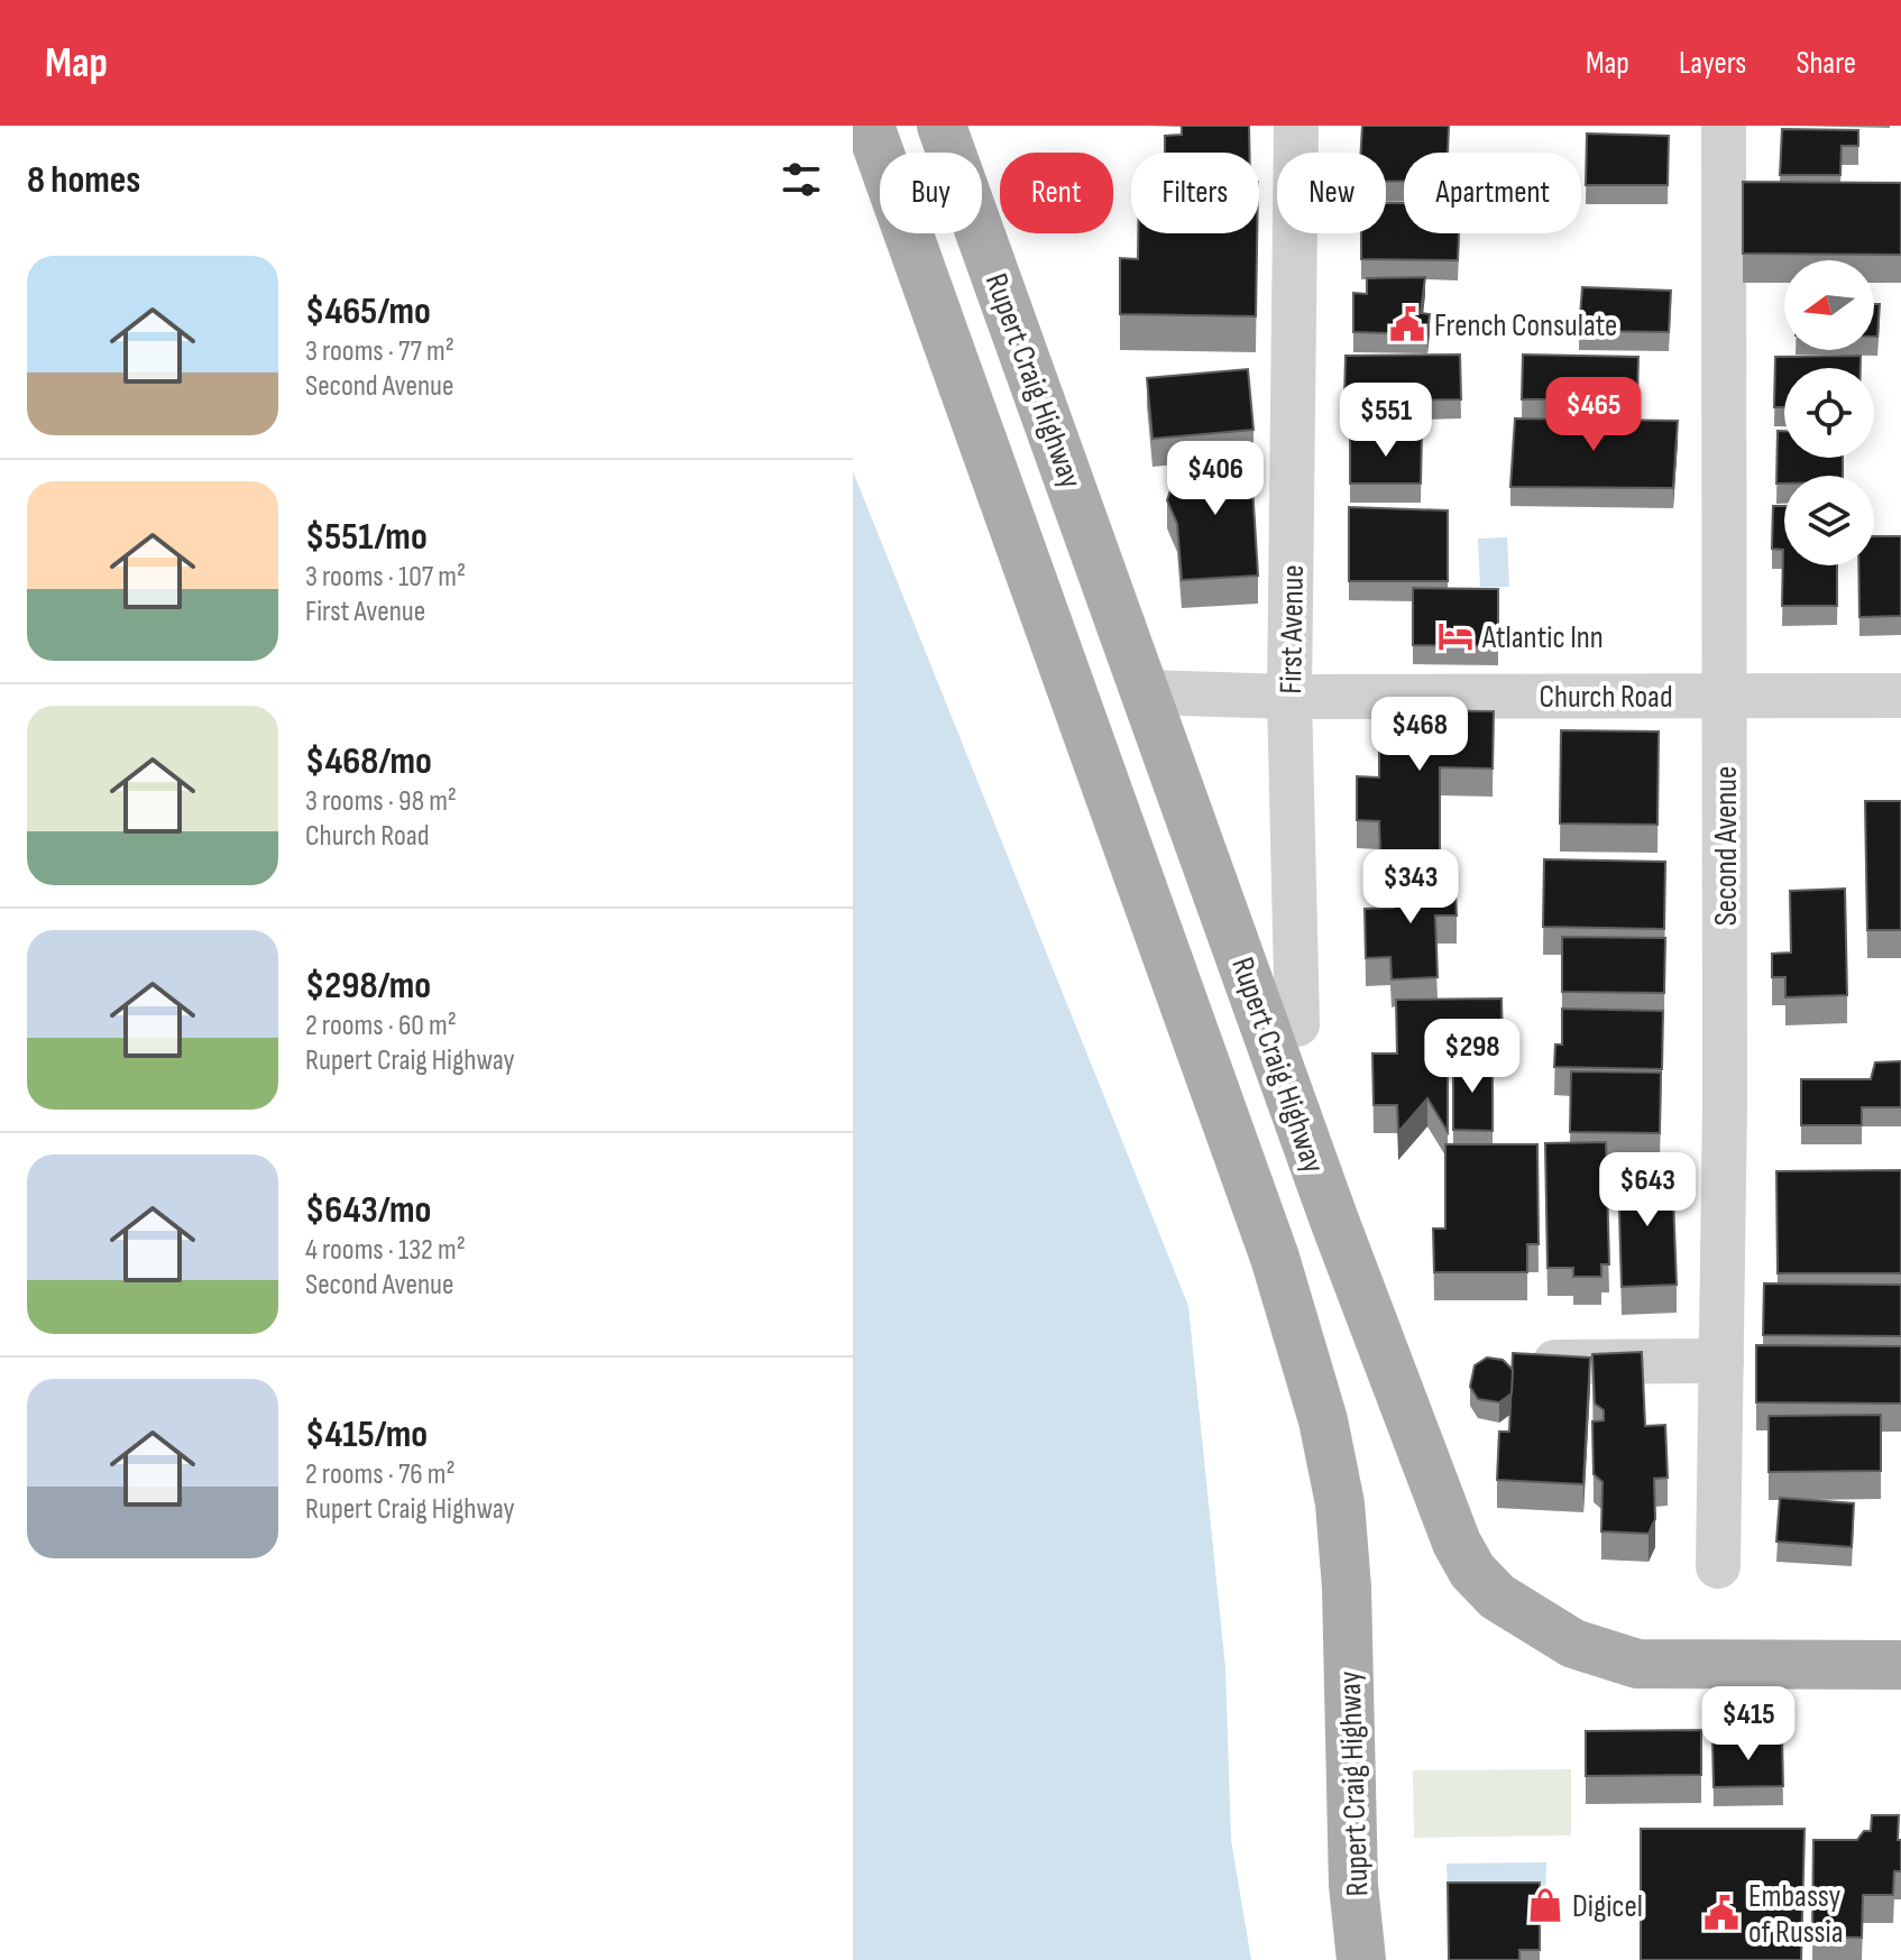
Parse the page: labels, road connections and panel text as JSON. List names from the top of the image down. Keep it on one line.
{"streets":{"main road":["Rupert Craig Highway"],"street":["First Avenue","Church Road","Second Avenue"]},"crossings":[["Rupert Craig Highway","Church Road"],["First Avenue","Church Road"],["Church Road","Second Avenue"]],"places":{"public building":["French Consulate","Embassy of Russia"],"hotel":["Atlantic Inn"],"shop":["Digicel"]},"north":"left","page":{"header":"Map","nav":["Map","Layers","Share"],"heading":"8 homes","chip":["Buy","Rent","Filters","New","Apartment"],"list":[{"name":"$465/mo","note":"3 rooms · 77 m² · Second Avenue"},{"name":"$551/mo","note":"3 rooms · 107 m² · First Avenue"},{"name":"$468/mo","note":"3 rooms · 98 m² · Church Road"},{"name":"$298/mo","note":"2 rooms · 60 m² · Rupert Craig Highway"},{"name":"$643/mo","note":"4 rooms · 132 m² · Second Avenue"},{"name":"$415/mo","note":"2 rooms · 76 m² · Rupert Craig Highway"}],"price":["$465","$551","$406","$468","$343","$298","$643","$415"]}}
